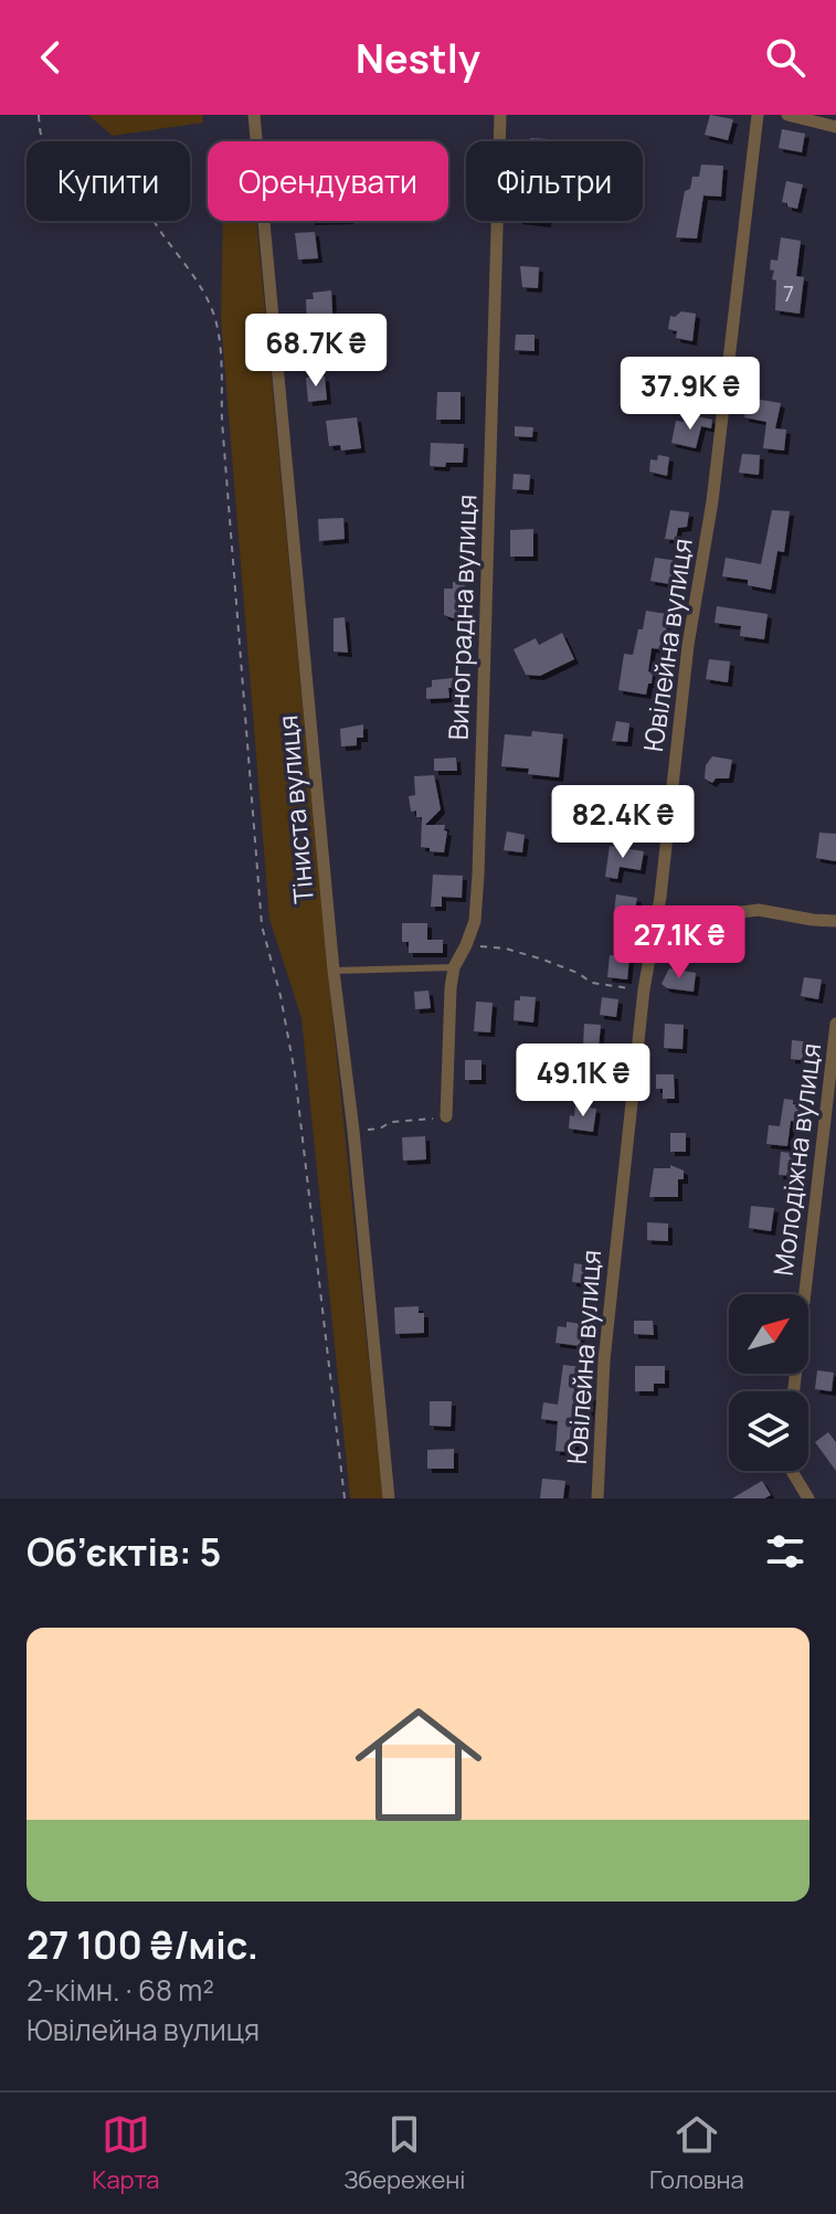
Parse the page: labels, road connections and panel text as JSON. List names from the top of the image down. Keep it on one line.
{"streets":{"street":["Виноградна вулиця","Ювілейна вулиця","Тіниста вулиця","Молодіжна вулиця"]},"house_numbers":["7"],"north":"top right","page":{"header":"Nestly","chip":["Купити","Орендувати","Фільтри"],"price":["68.7K ₴","37.9K ₴","82.4K ₴","27.1K ₴","49.1K ₴"],"heading":"Об’єктів: 5","list":[{"name":"27 100 ₴/міс.","note":"2-кімн. · 68 m² · Ювілейна вулиця"}],"tabs":["Карта","Збережені","Головна"]}}
